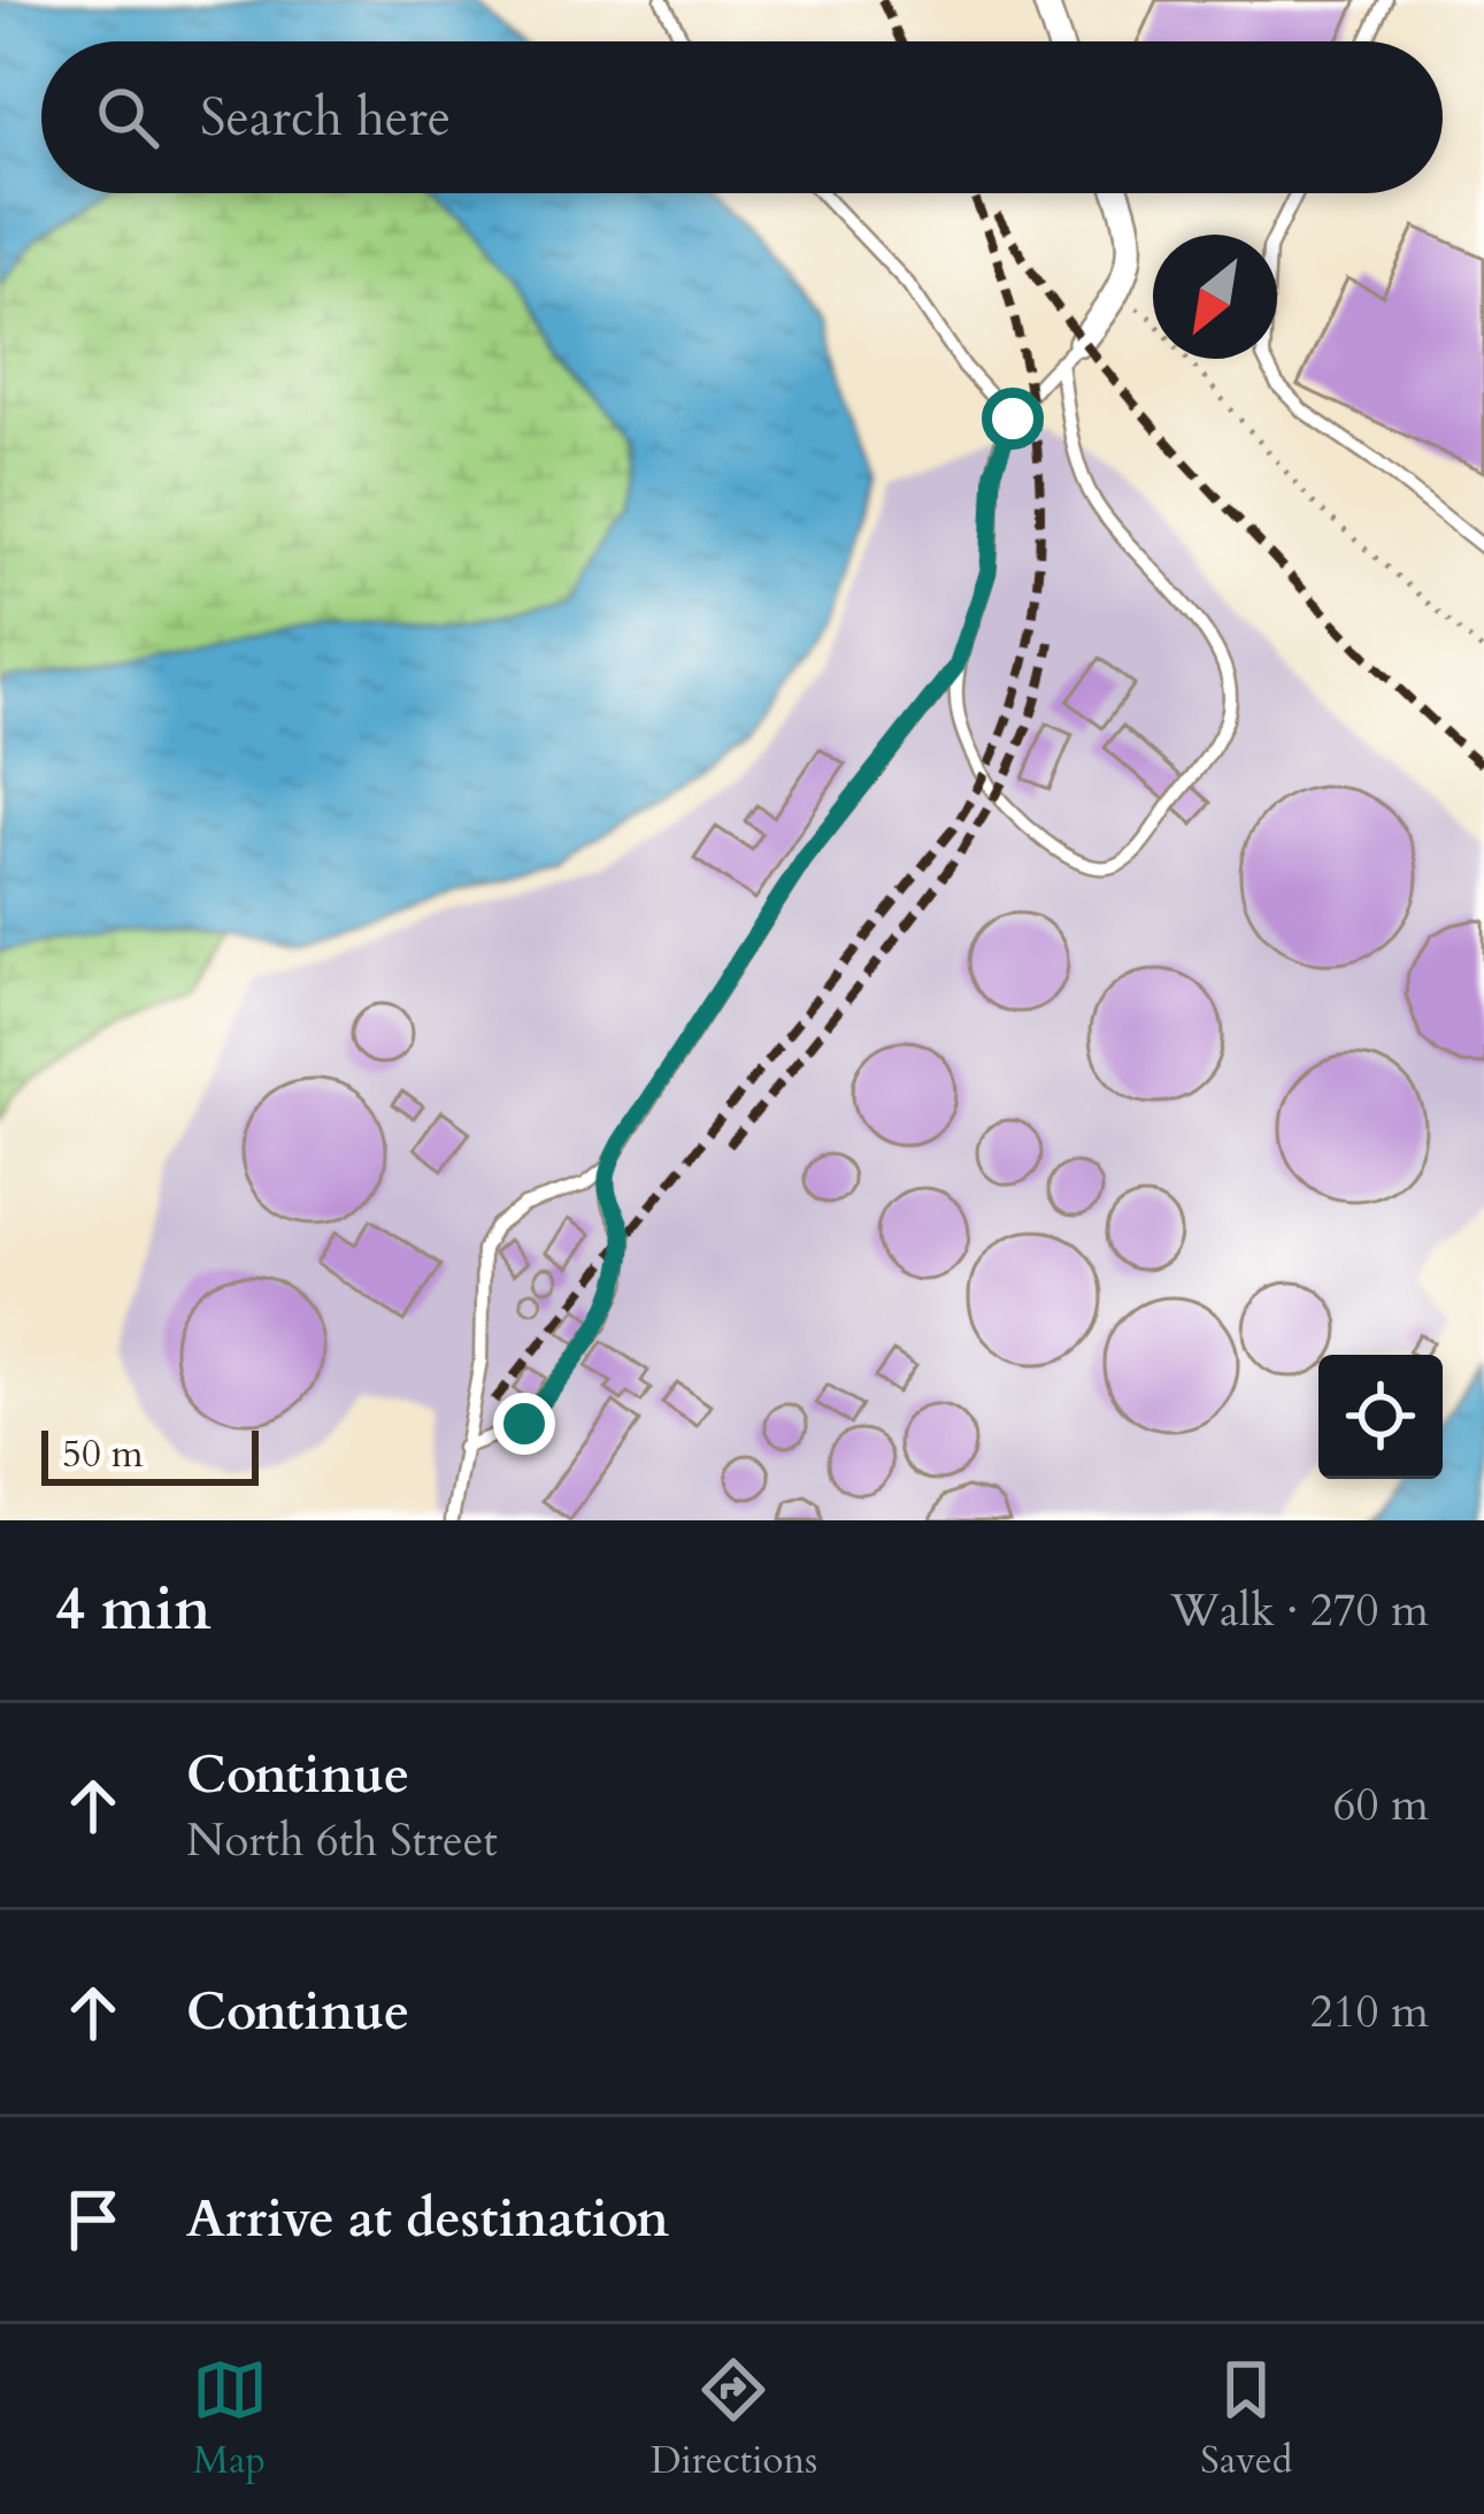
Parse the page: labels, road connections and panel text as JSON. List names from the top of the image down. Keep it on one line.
{"scale_bar":"50 m","north":"bottom left","page":{"search":"Search here","scale":"50 m","heading":["4 min","Walk · 270 m"],"list":[["Continue","North 6th Street","60 m"],["Continue","210 m"],"Arrive at destination"],"nav":["Map","Directions","Saved"]}}
